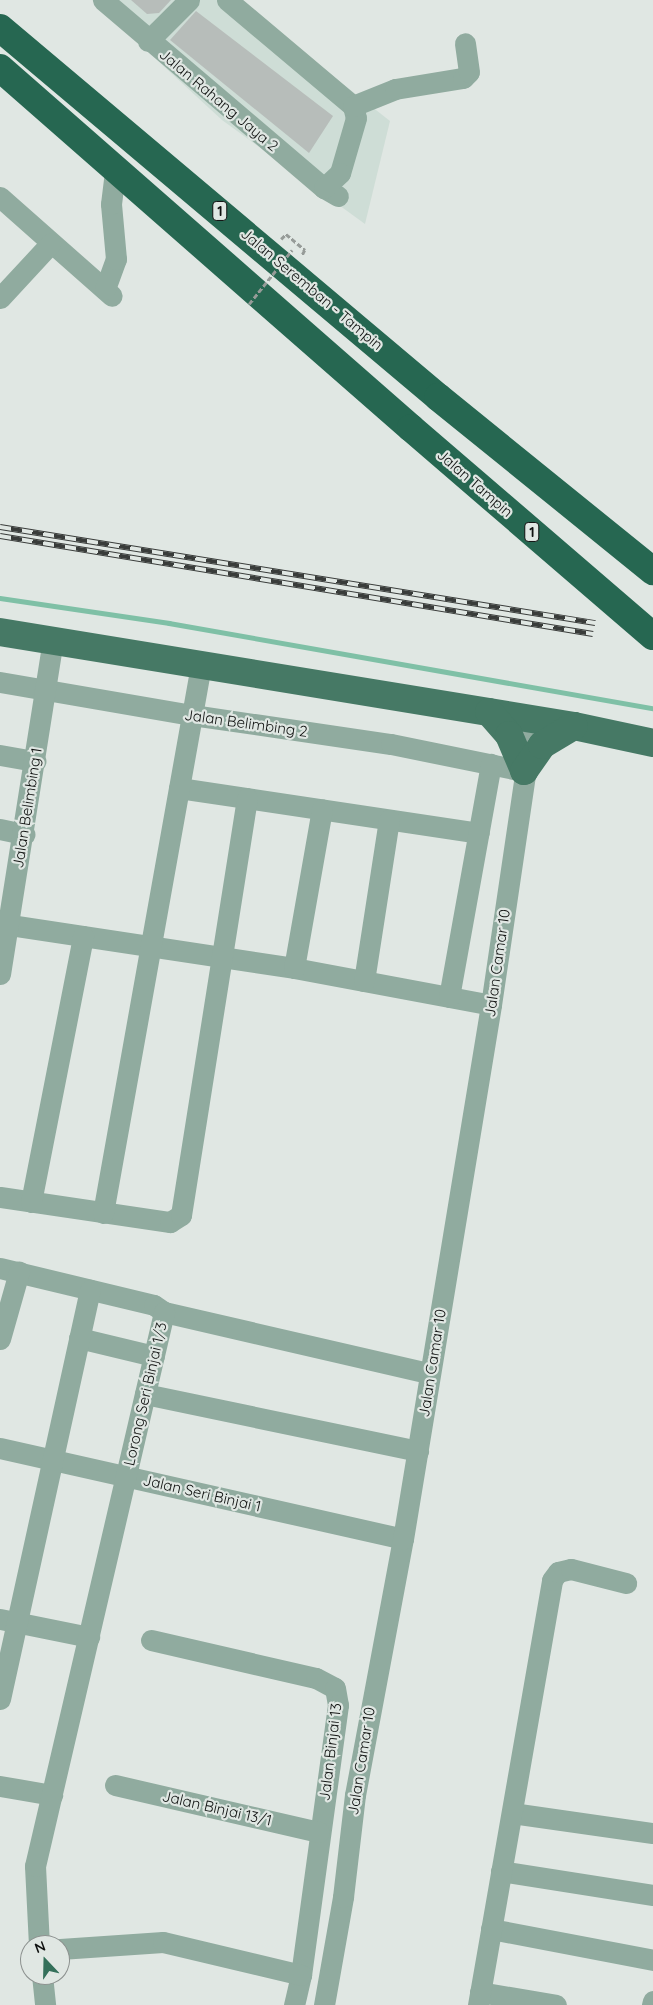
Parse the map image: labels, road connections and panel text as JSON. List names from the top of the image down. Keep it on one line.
{"streets":{"highway":["1","Jalan Seremban - Tampin","Jalan Tampin"],"street":["Jalan Rahang Jaya 2","Jalan Belimbing 2","Jalan Belimbing 1","Jalan Camar 10","Lorong Seri Binjai 1/3","Jalan Seri Binjai 1","Jalan Binjai 13","Jalan Binjai 13/1"]},"crossings":[["1","Jalan Tampin"],["Jalan Belimbing 2","Jalan Belimbing 1"],["Jalan Belimbing 2","Jalan Camar 10"],["Jalan Camar 10","Jalan Seri Binjai 1"],["Lorong Seri Binjai 1/3","Jalan Seri Binjai 1"],["Jalan Binjai 13","Jalan Binjai 13/1"]],"north":"top"}
